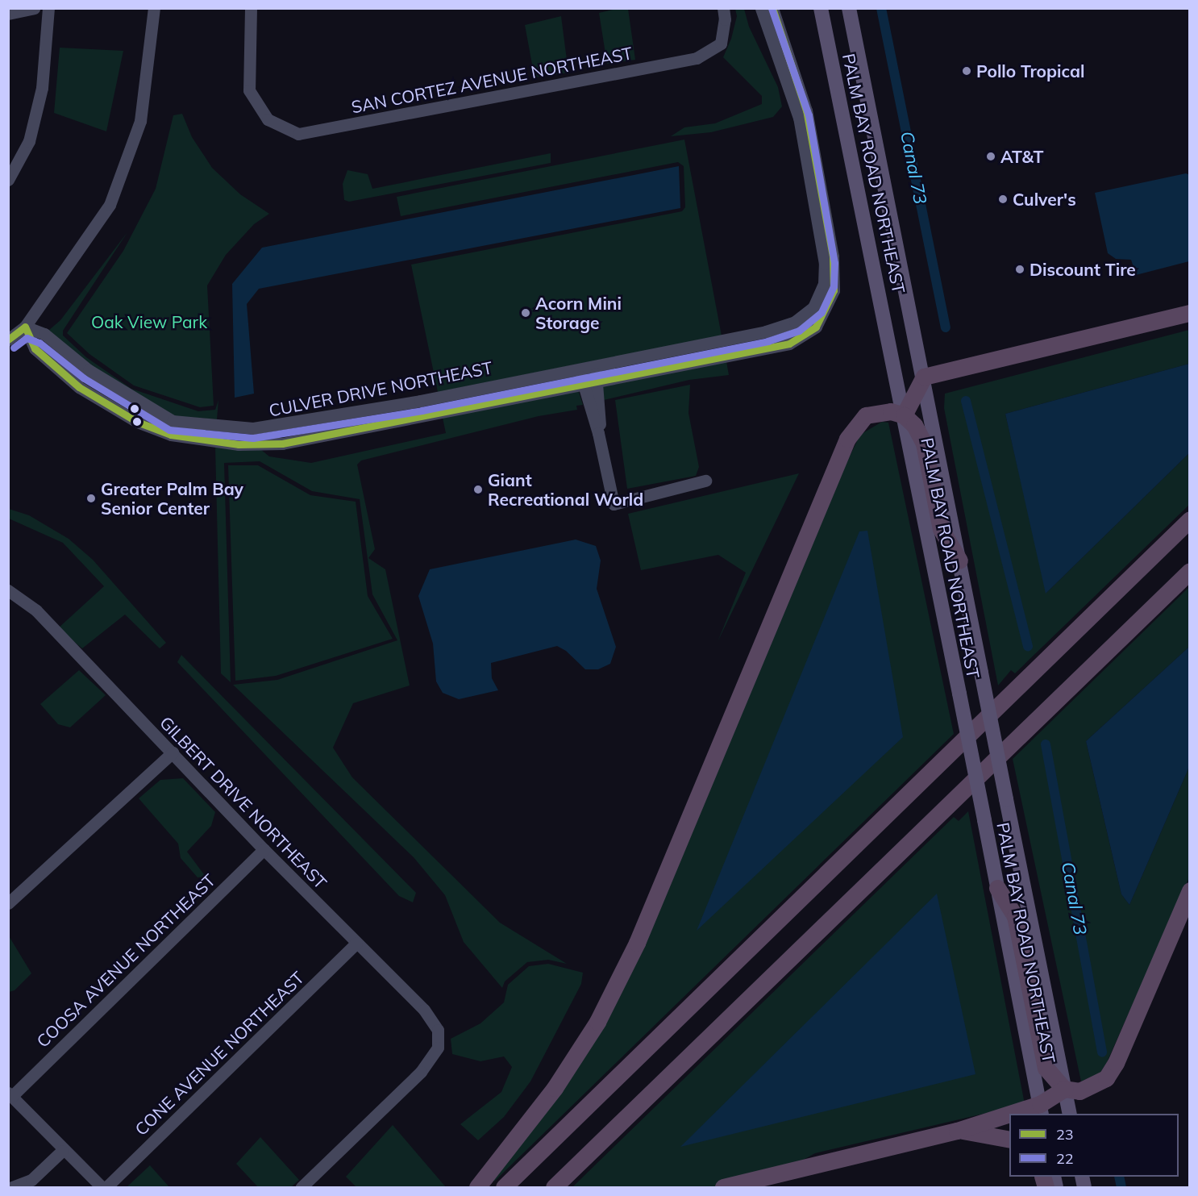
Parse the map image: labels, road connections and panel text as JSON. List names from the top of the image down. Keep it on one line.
{"streets":{"main road":["PALM BAY ROAD NORTHEAST"],"street":["SAN CORTEZ AVENUE NORTHEAST","CULVER DRIVE NORTHEAST","GILBERT DRIVE NORTHEAST","COOSA AVENUE NORTHEAST","CONE AVENUE NORTHEAST"]},"crossings":[["GILBERT DRIVE NORTHEAST","COOSA AVENUE NORTHEAST"],["GILBERT DRIVE NORTHEAST","CONE AVENUE NORTHEAST"]],"water":["Canal 73"],"parks":["Oak View Park"],"places":["Pollo Tropical","AT&T","Culver's","Discount Tire","Acorn Mini Storage","Giant Recreational World","Greater Palm Bay Senior Center"],"lines":["transit line 23","transit line 22"],"legend":["23","22"]}
